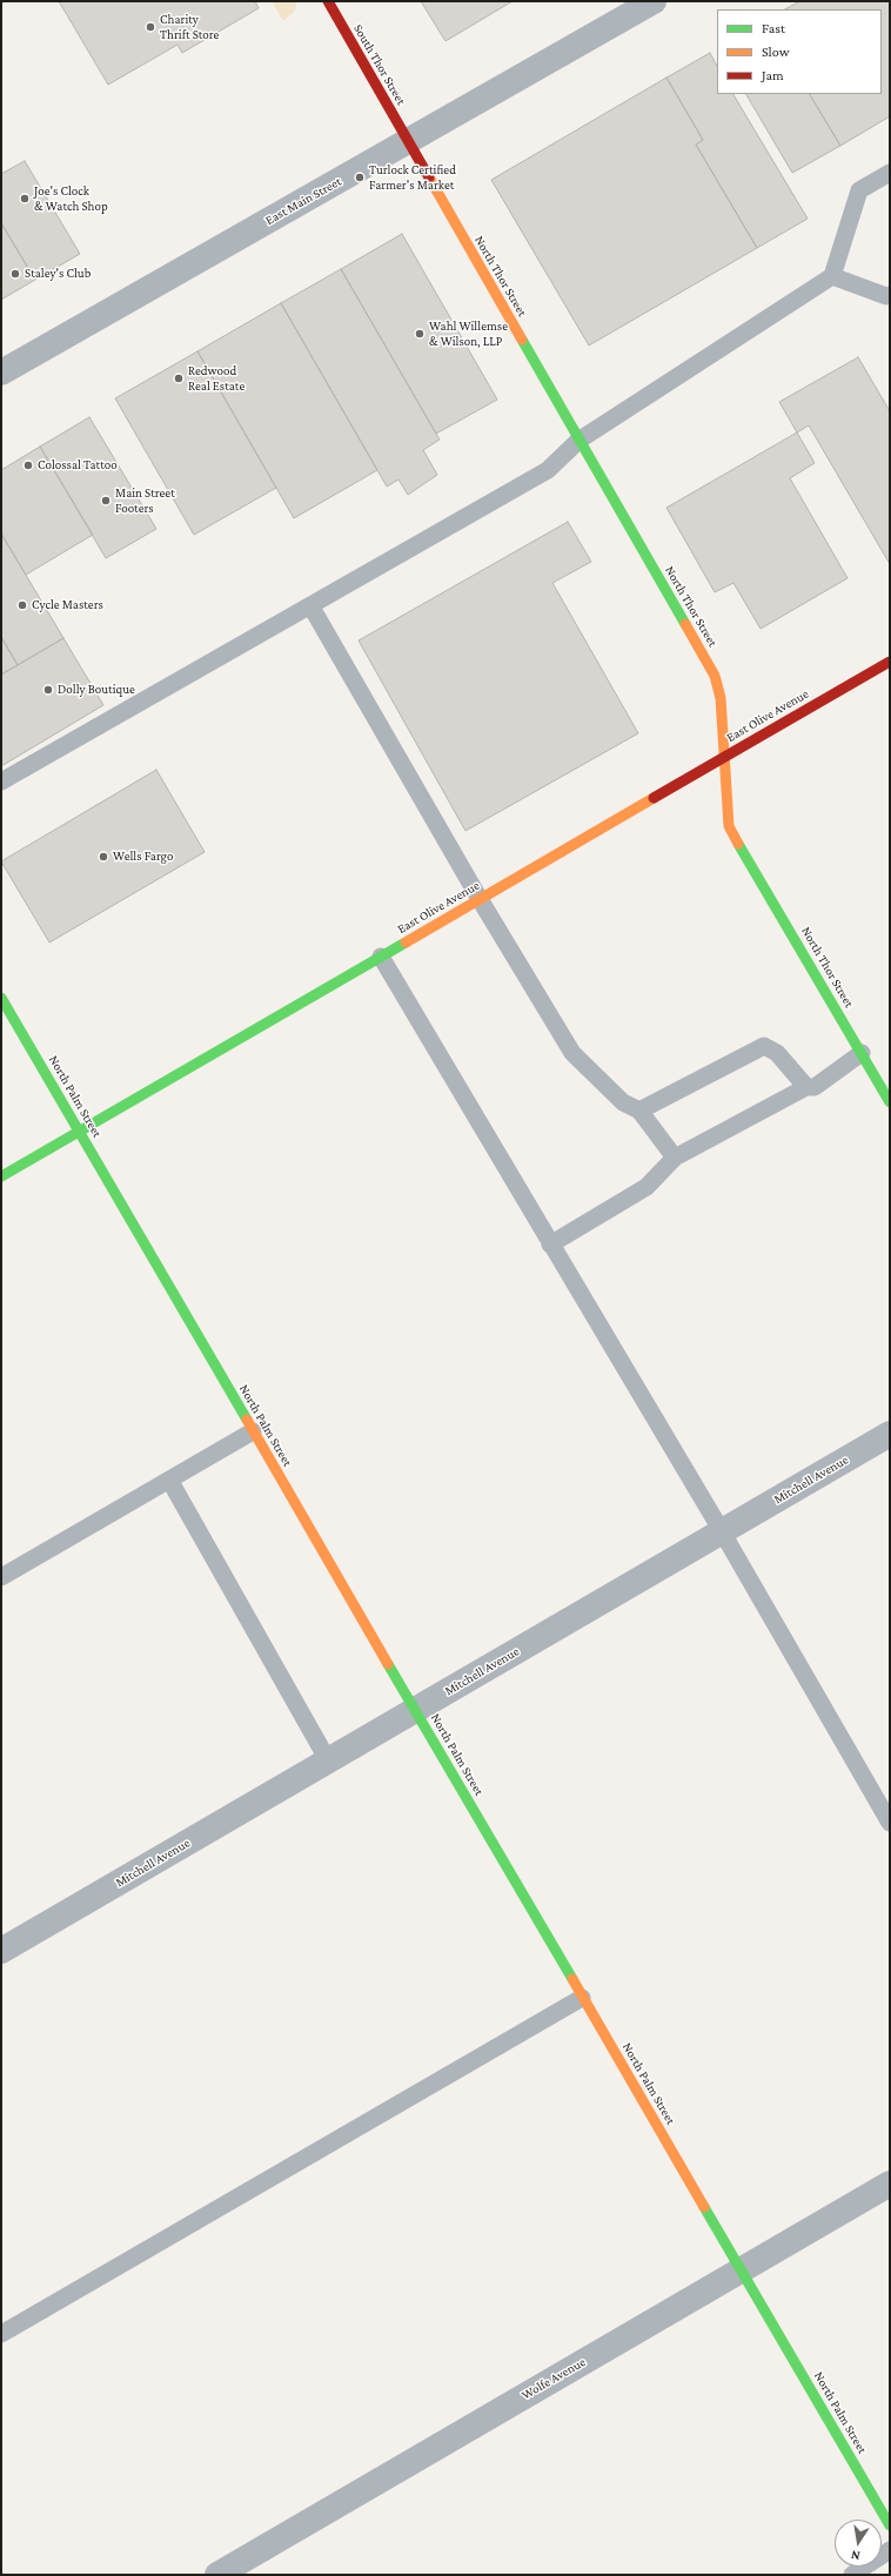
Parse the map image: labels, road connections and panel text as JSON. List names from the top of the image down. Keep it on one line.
{"streets":{"street":["South Thor Street","East Main Street","North Thor Street","East Olive Avenue","North Palm Street","Mitchell Avenue","Wolfe Avenue"]},"crossings":[["South Thor Street","East Main Street"],["South Thor Street","North Thor Street"],["East Main Street","North Thor Street"],["North Thor Street","East Olive Avenue"],["East Olive Avenue","North Palm Street"],["North Palm Street","Mitchell Avenue"],["North Palm Street","Wolfe Avenue"]],"places":["Charity Thrift Store","Turlock Certified Farmer's Market","Joe's Clock & Watch Shop","Staley's Club","Wahl Willemse & Wilson, LLP","Redwood Real Estate","Colossal Tattoo","Main Street Footers","Cycle Masters","Dolly Boutique","Wells Fargo"],"legend":["Fast","Slow","Jam"],"north":"bottom"}
